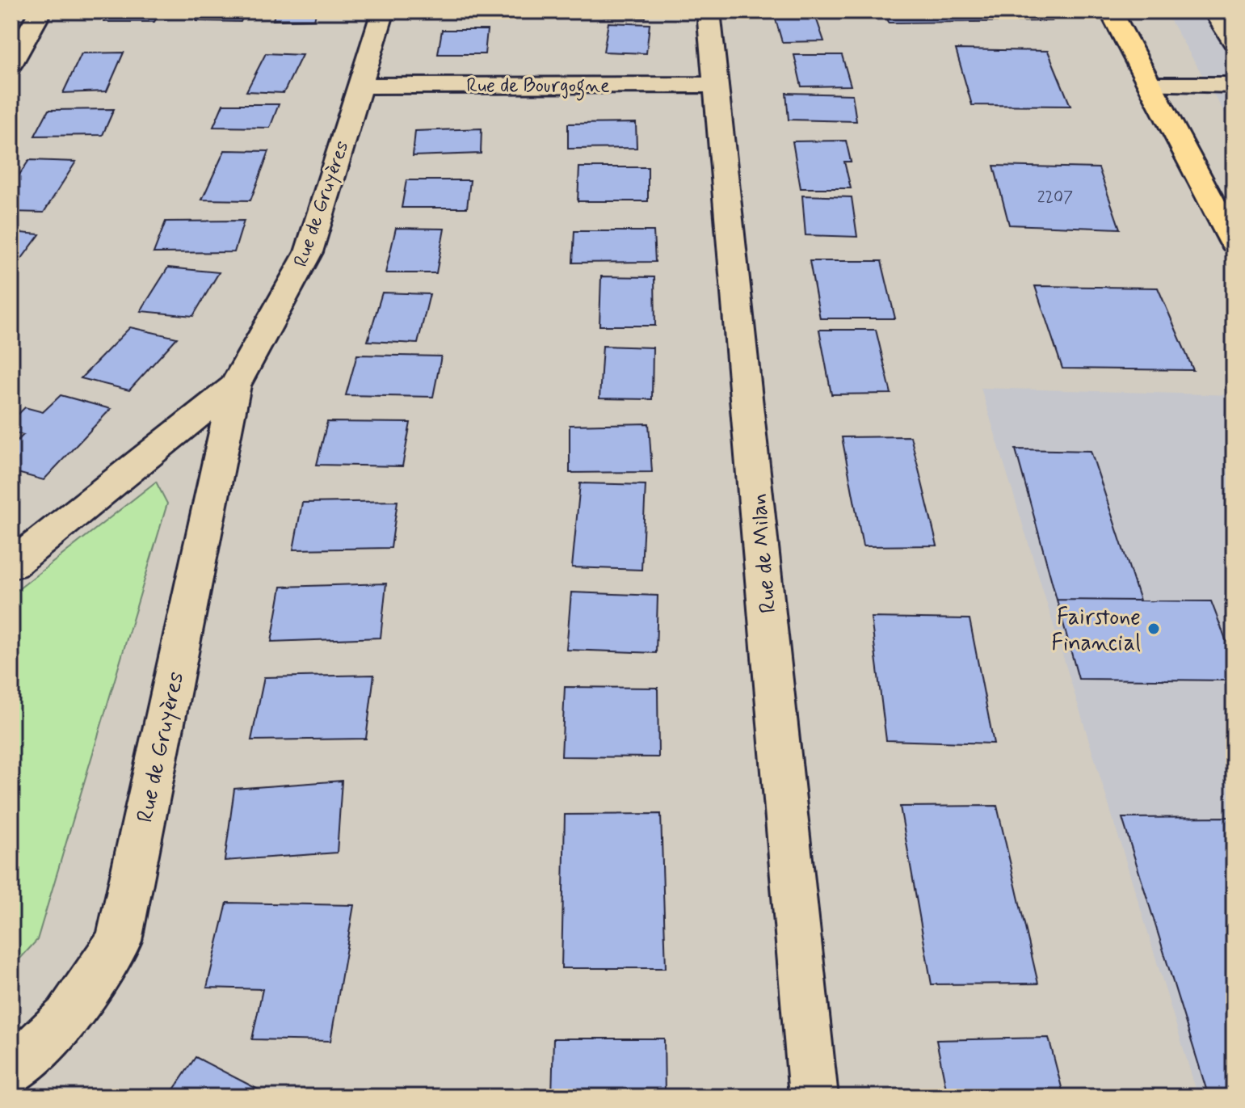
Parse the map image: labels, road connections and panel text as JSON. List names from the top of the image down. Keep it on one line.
{"streets":{"street":["Rue de Bourgogne","Rue de Gruyères","Rue de Milan"]},"crossings":[["Rue de Bourgogne","Rue de Gruyères"],["Rue de Bourgogne","Rue de Milan"]],"places":["Fairstone Financial"],"house_numbers":["2207"]}
